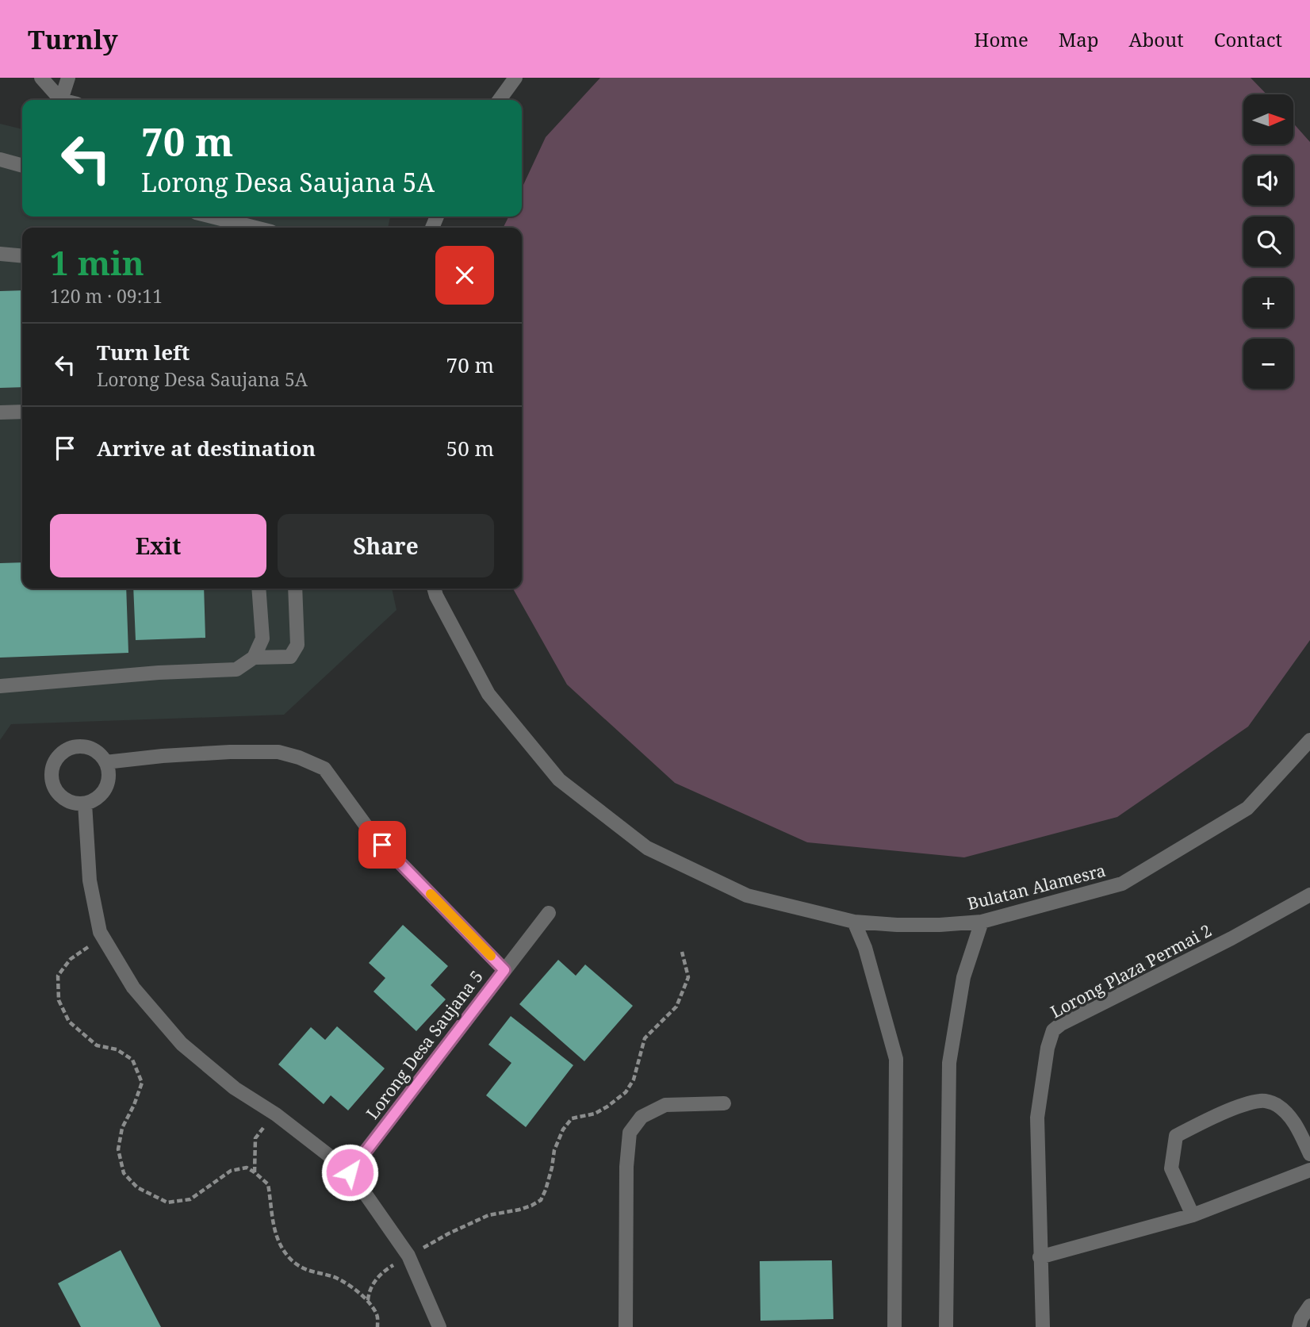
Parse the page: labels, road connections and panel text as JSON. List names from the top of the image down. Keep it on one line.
{"streets":{"street":["Bulatan Alamesra","Lorong Plaza Permai 2","Lorong Desa Saujana 5"]},"north":"right","page":{"header":"Turnly","nav":["Home","Map","About","Contact"],"map_buttons":["+","−"],"turn":["70 m","Lorong Desa Saujana 5A"],"heading":["1 min","120 m · 09:11"],"list":[{"name":"Turn left","note":"Lorong Desa Saujana 5A","value":"70 m"},{"name":"Arrive at destination","value":"50 m"}],"buttons":["Exit","Share"]}}
